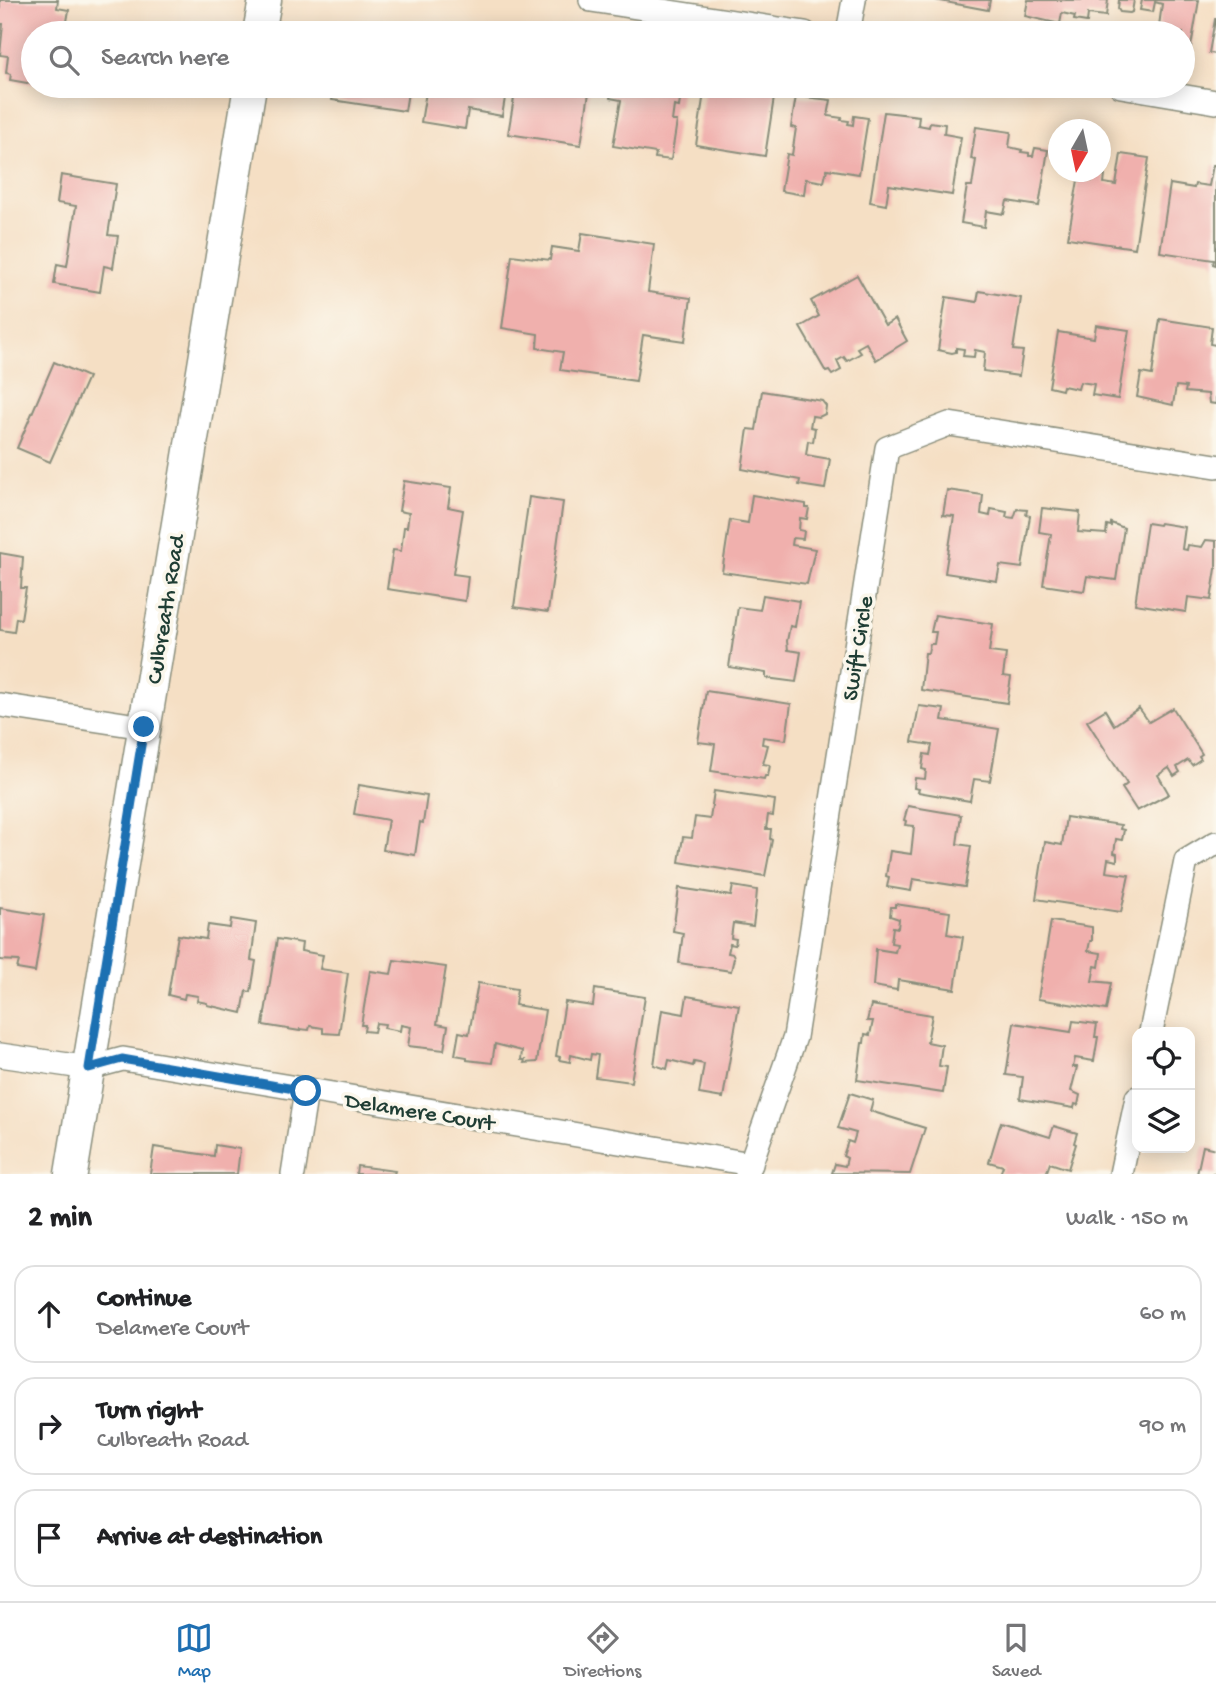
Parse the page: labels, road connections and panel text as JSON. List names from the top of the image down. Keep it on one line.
{"streets":{"street":["Culbreath Road","Swift Circle","Delamere Court"]},"crossings":[["Culbreath Road","Delamere Court"],["Swift Circle","Delamere Court"]],"north":"bottom","page":{"search":"Search here","heading":["2 min","Walk · 150 m"],"list":[["Continue","Delamere Court","60 m"],["Turn right","Culbreath Road","90 m"],"Arrive at destination"],"nav":["Map","Directions","Saved"]}}
